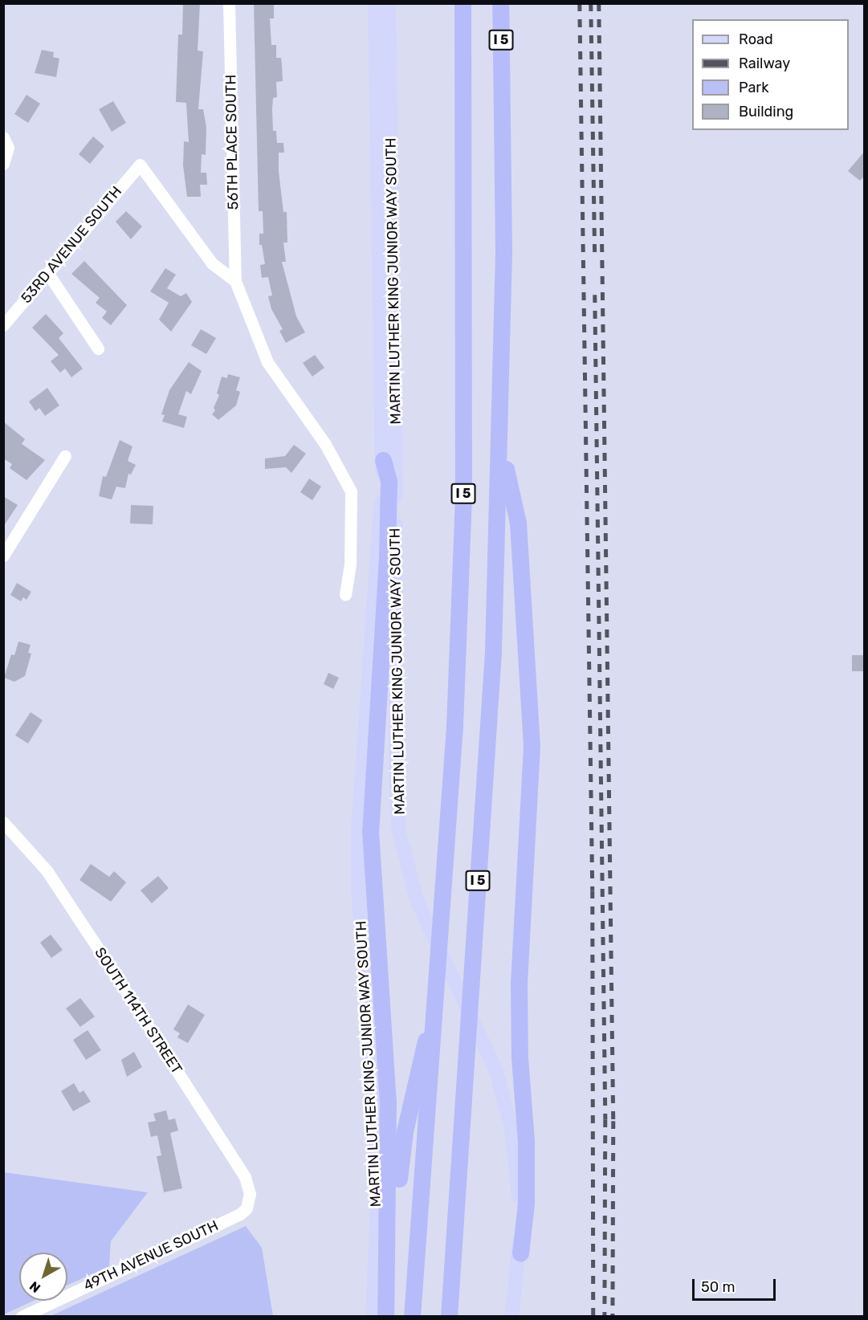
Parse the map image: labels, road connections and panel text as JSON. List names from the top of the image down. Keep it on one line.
{"streets":{"highway":["I 5"],"main road":["MARTIN LUTHER KING JUNIOR WAY SOUTH"],"street":["56TH PLACE SOUTH","53RD AVENUE SOUTH","SOUTH 114TH STREET","49TH AVENUE SOUTH"]},"crossings":[["56TH PLACE SOUTH","53RD AVENUE SOUTH"],["SOUTH 114TH STREET","49TH AVENUE SOUTH"]],"legend":["Road","Railway","Park","Building"],"scale_bar":"50 m","north":"bottom left"}
